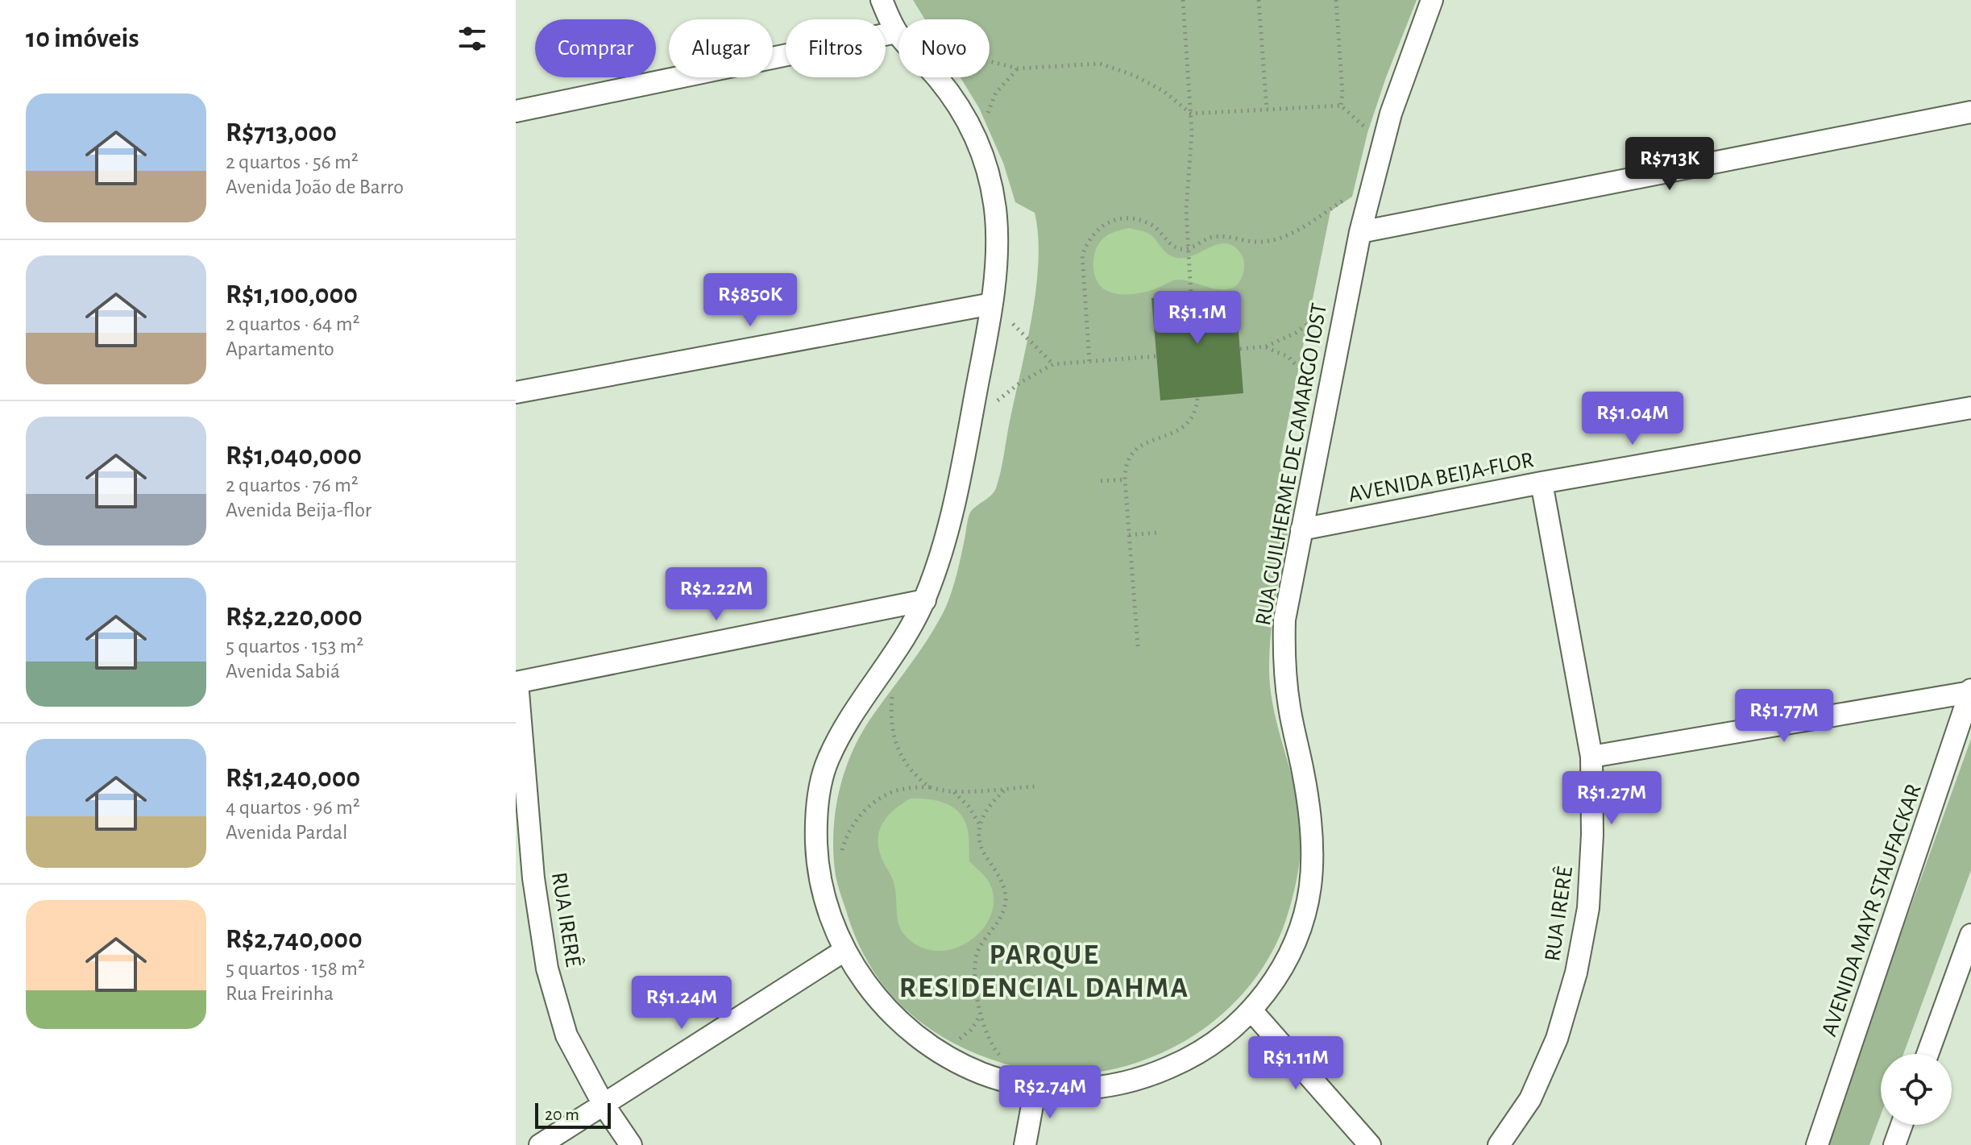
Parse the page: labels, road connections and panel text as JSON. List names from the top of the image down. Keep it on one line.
{"streets":{"street":["RUA GUILHERME DE CAMARGO IOST","AVENIDA BEIJA-FLOR","AVENIDA MAYR STAUFACKAR","RUA IRERÊ"]},"crossings":[["RUA GUILHERME DE CAMARGO IOST","AVENIDA BEIJA-FLOR"],["AVENIDA BEIJA-FLOR","RUA IRERÊ"]],"districts":["PARQUE RESIDENCIAL DAHMA"],"scale_bar":"20 m","page":{"heading":"10 imóveis","chip":["Comprar","Alugar","Filtros","Novo"],"list":[{"name":"R$713,000","note":"2 quartos · 56 m² · Avenida João de Barro"},{"name":"R$1,100,000","note":"2 quartos · 64 m² · Apartamento"},{"name":"R$1,040,000","note":"2 quartos · 76 m² · Avenida Beija-flor"},{"name":"R$2,220,000","note":"5 quartos · 153 m² · Avenida Sabiá"},{"name":"R$1,240,000","note":"4 quartos · 96 m² · Avenida Pardal"},{"name":"R$2,740,000","note":"5 quartos · 158 m² · Rua Freirinha"}],"price":["R$713K","R$850K","R$1.1M","R$1.04M","R$2.22M","R$1.77M","R$1.27M","R$1.24M","R$1.11M","R$2.74M"],"scale":"20 m"}}
